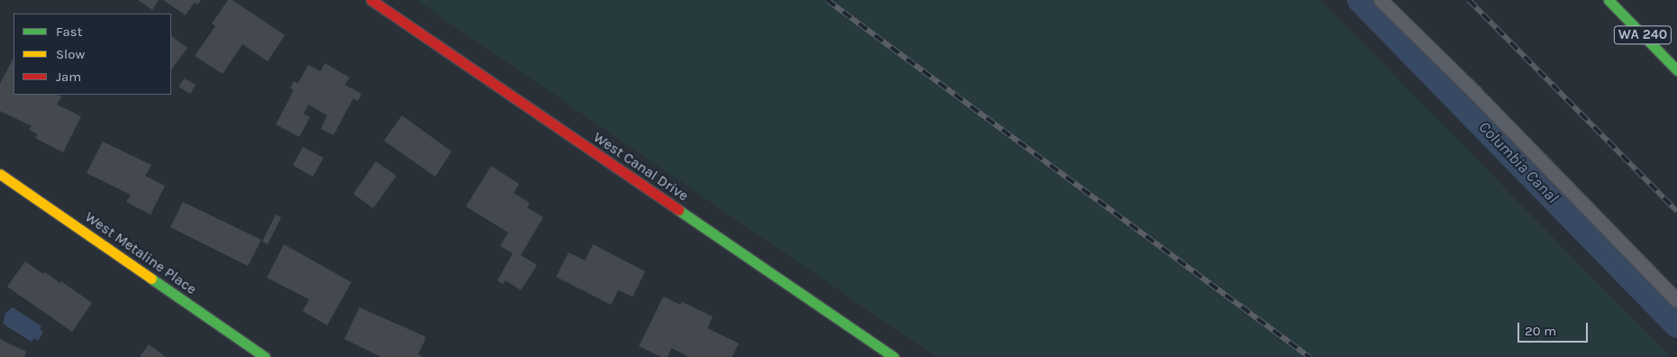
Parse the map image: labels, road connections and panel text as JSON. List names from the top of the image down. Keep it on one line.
{"streets":{"main road":["WA 240","West Canal Drive","West Metaline Place"]},"water":["Columbia Canal"],"legend":["Fast","Slow","Jam"],"scale_bar":"20 m"}
